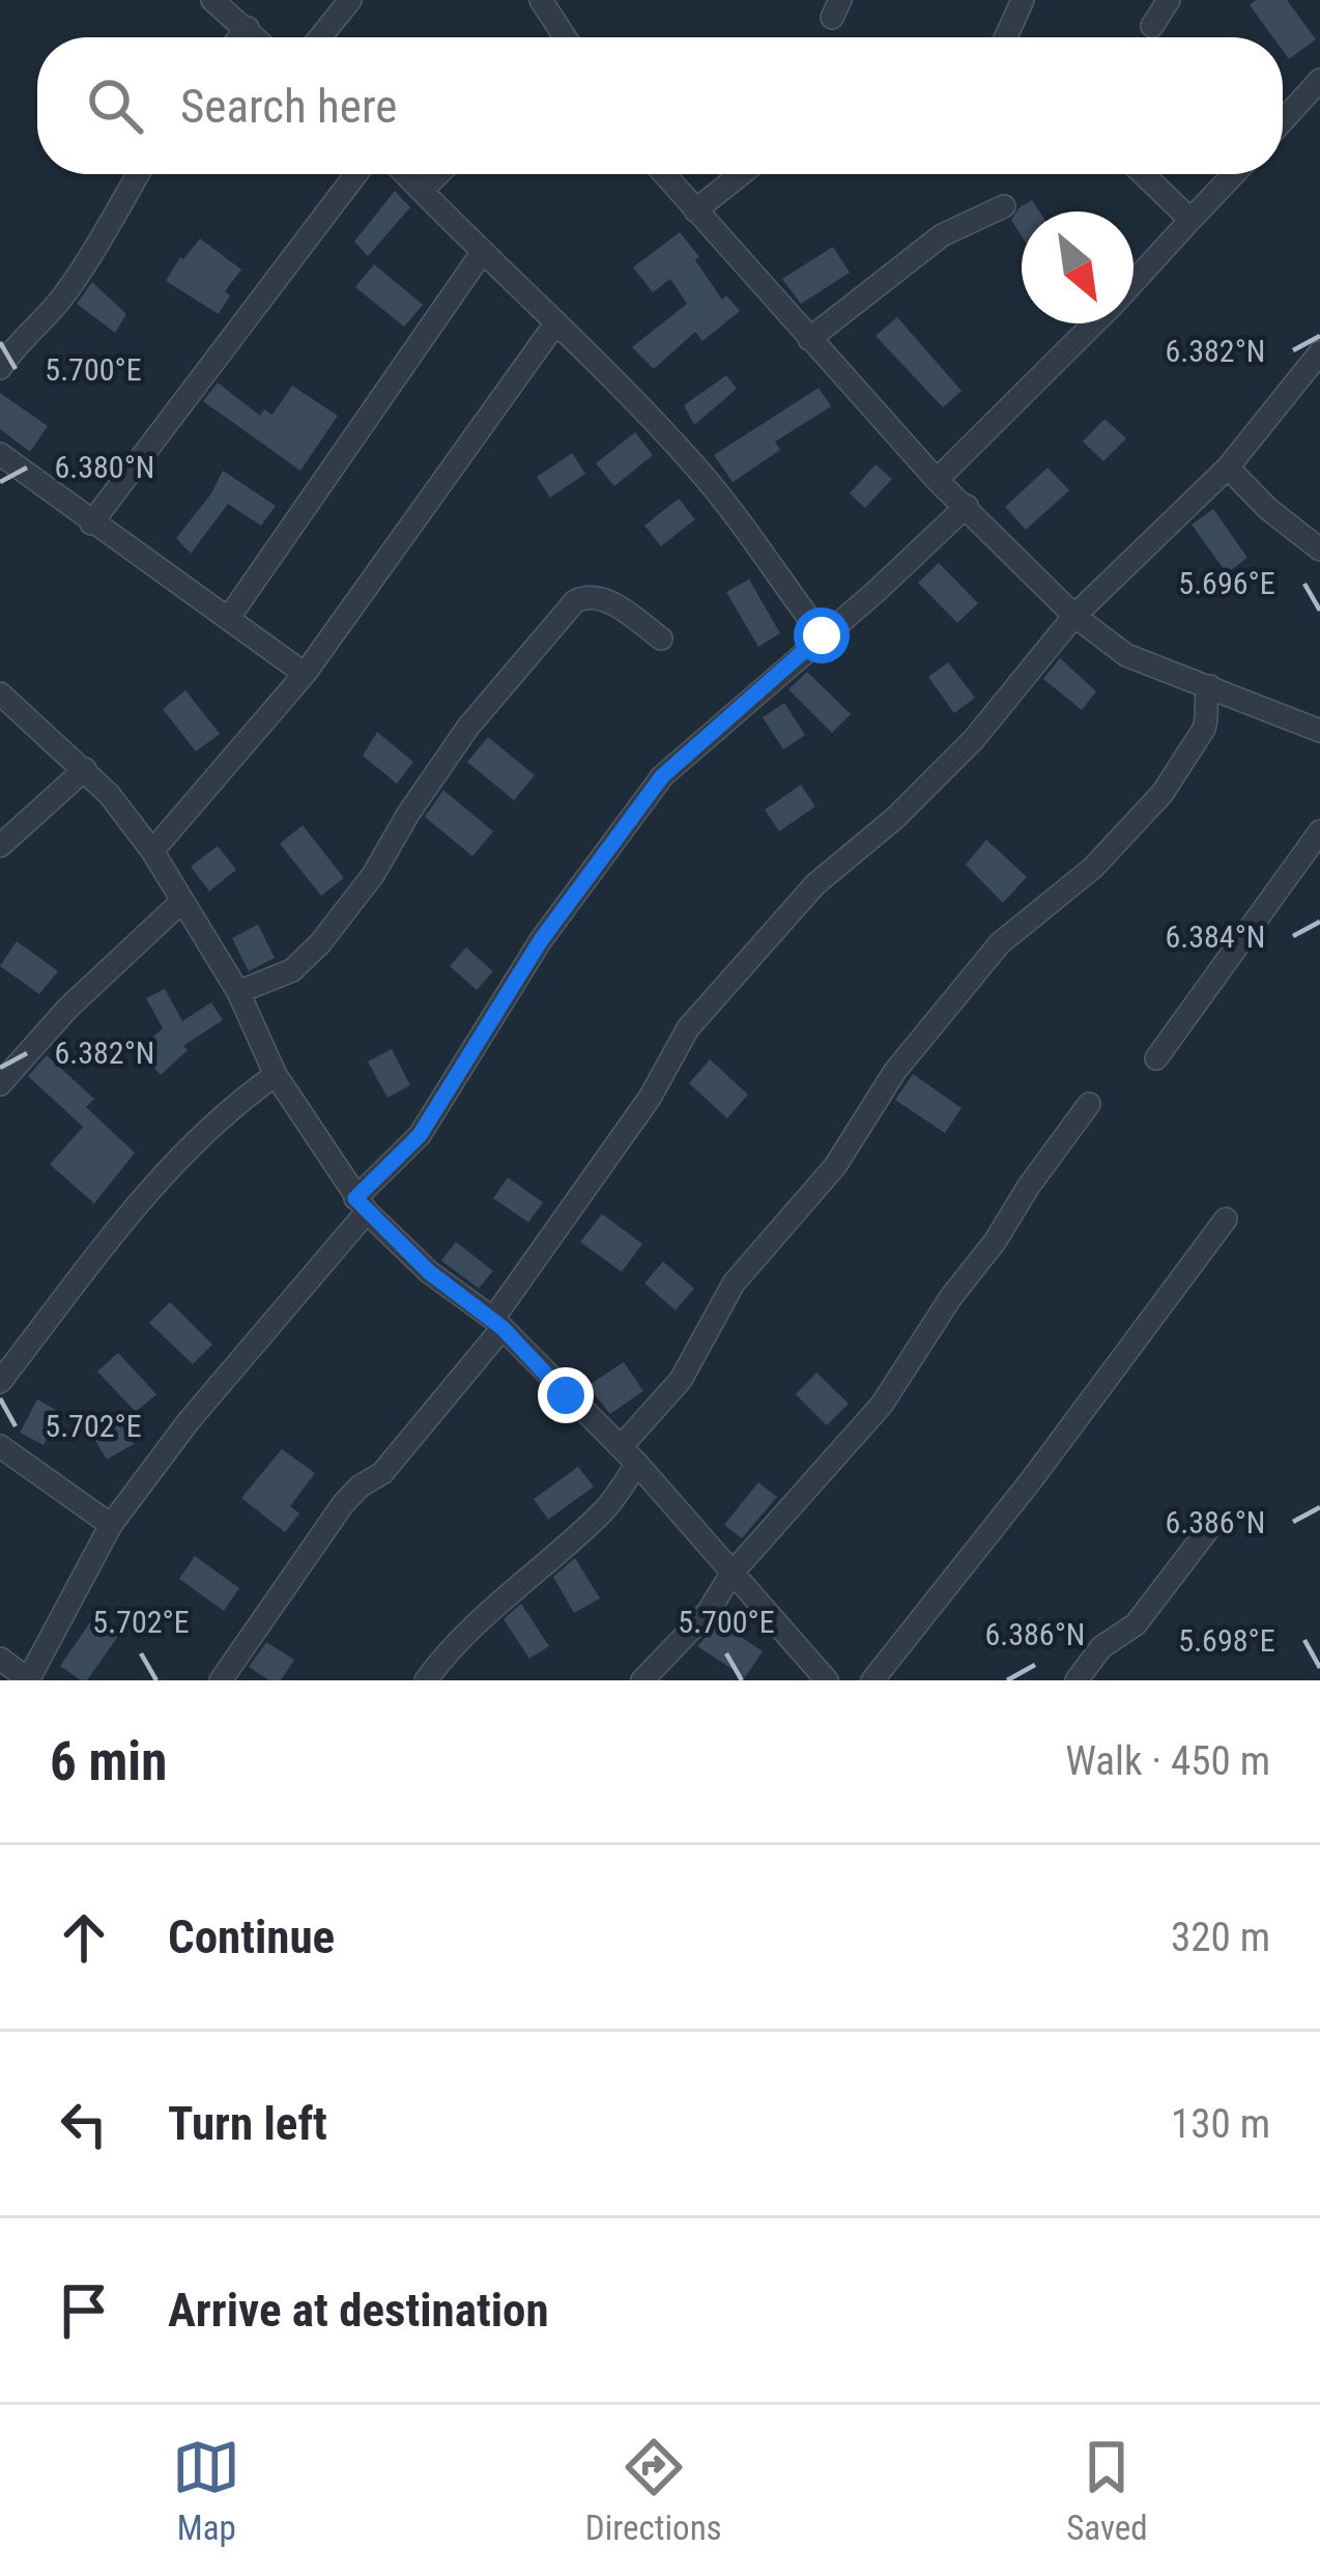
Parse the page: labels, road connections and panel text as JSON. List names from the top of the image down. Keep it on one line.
{"north":"bottom right","page":{"search":"Search here","heading":["6 min","Walk · 450 m"],"list":[["Continue","320 m"],["Turn left","130 m"],"Arrive at destination"],"nav":["Map","Directions","Saved"]},"coordinates":["6.382°N","5.700°E","6.380°N","5.696°E","6.384°N","5.702°E","6.386°N","5.698°E"]}
